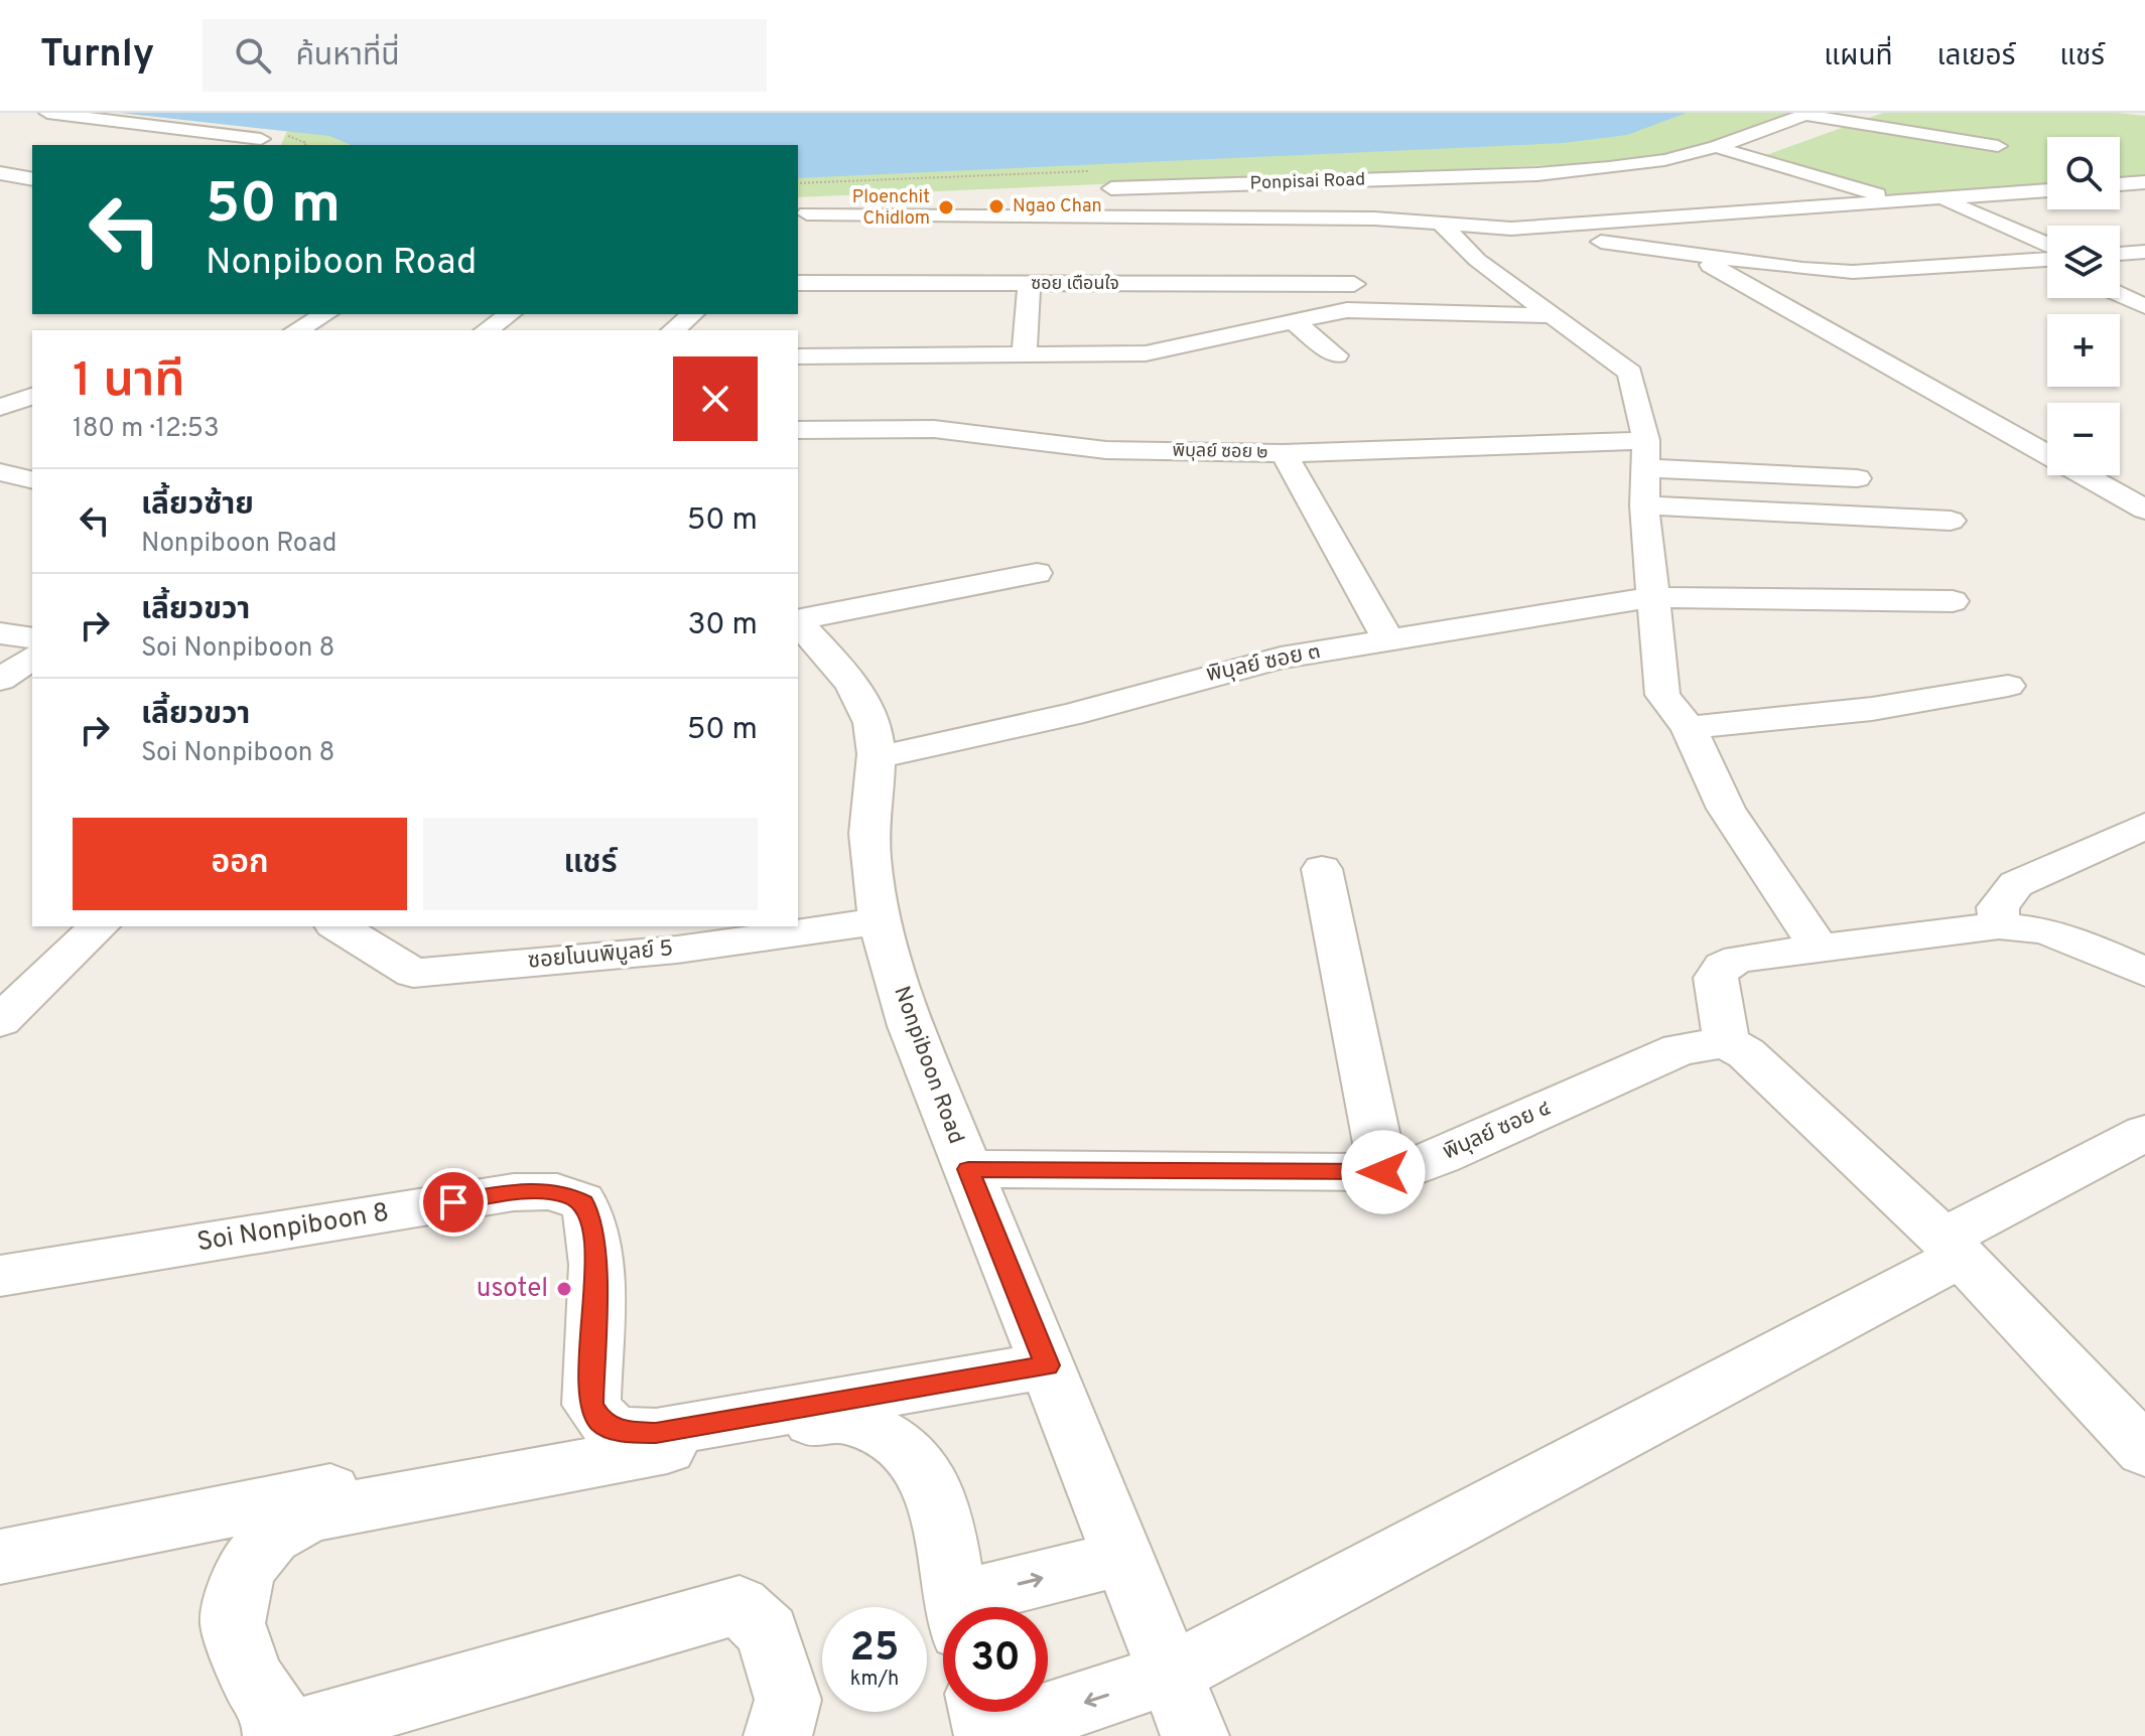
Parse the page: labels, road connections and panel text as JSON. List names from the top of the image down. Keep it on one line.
{"streets":{"street":["Ponpisai Road","ซอย เตือนใจ","พิบุลย์ ซอย ๒","พิบุลย์ ซอย ๓","ซอยโนนพิบูลย์ 5","Nonpiboon Road","พิบุลย์ ซอย ๔","Soi Nonpiboon 8"]},"crossings":[["พิบุลย์ ซอย ๓","Nonpiboon Road"],["ซอยโนนพิบูลย์ 5","Nonpiboon Road"],["Nonpiboon Road","พิบุลย์ ซอย ๔"]],"places":["Ngao Chan","Ploenchit Chidlom","usotel"],"page":{"header":"Turnly","search":"ค้นหาที่นี่","nav":["แผนที่","เลเยอร์","แชร์"],"map_buttons":["+","−"],"turn":["50 m","Nonpiboon Road"],"heading":["1 นาที","180 m · 12:53"],"list":[{"name":"เลี้ยวซ้าย","note":"Nonpiboon Road","value":"50 m"},{"name":"เลี้ยวขวา","note":"Soi Nonpiboon 8","value":"30 m"},{"name":"เลี้ยวขวา","note":"Soi Nonpiboon 8","value":"50 m"}],"buttons":["ออก","แชร์"],"speed":"25 km/h","limit":"30"}}
